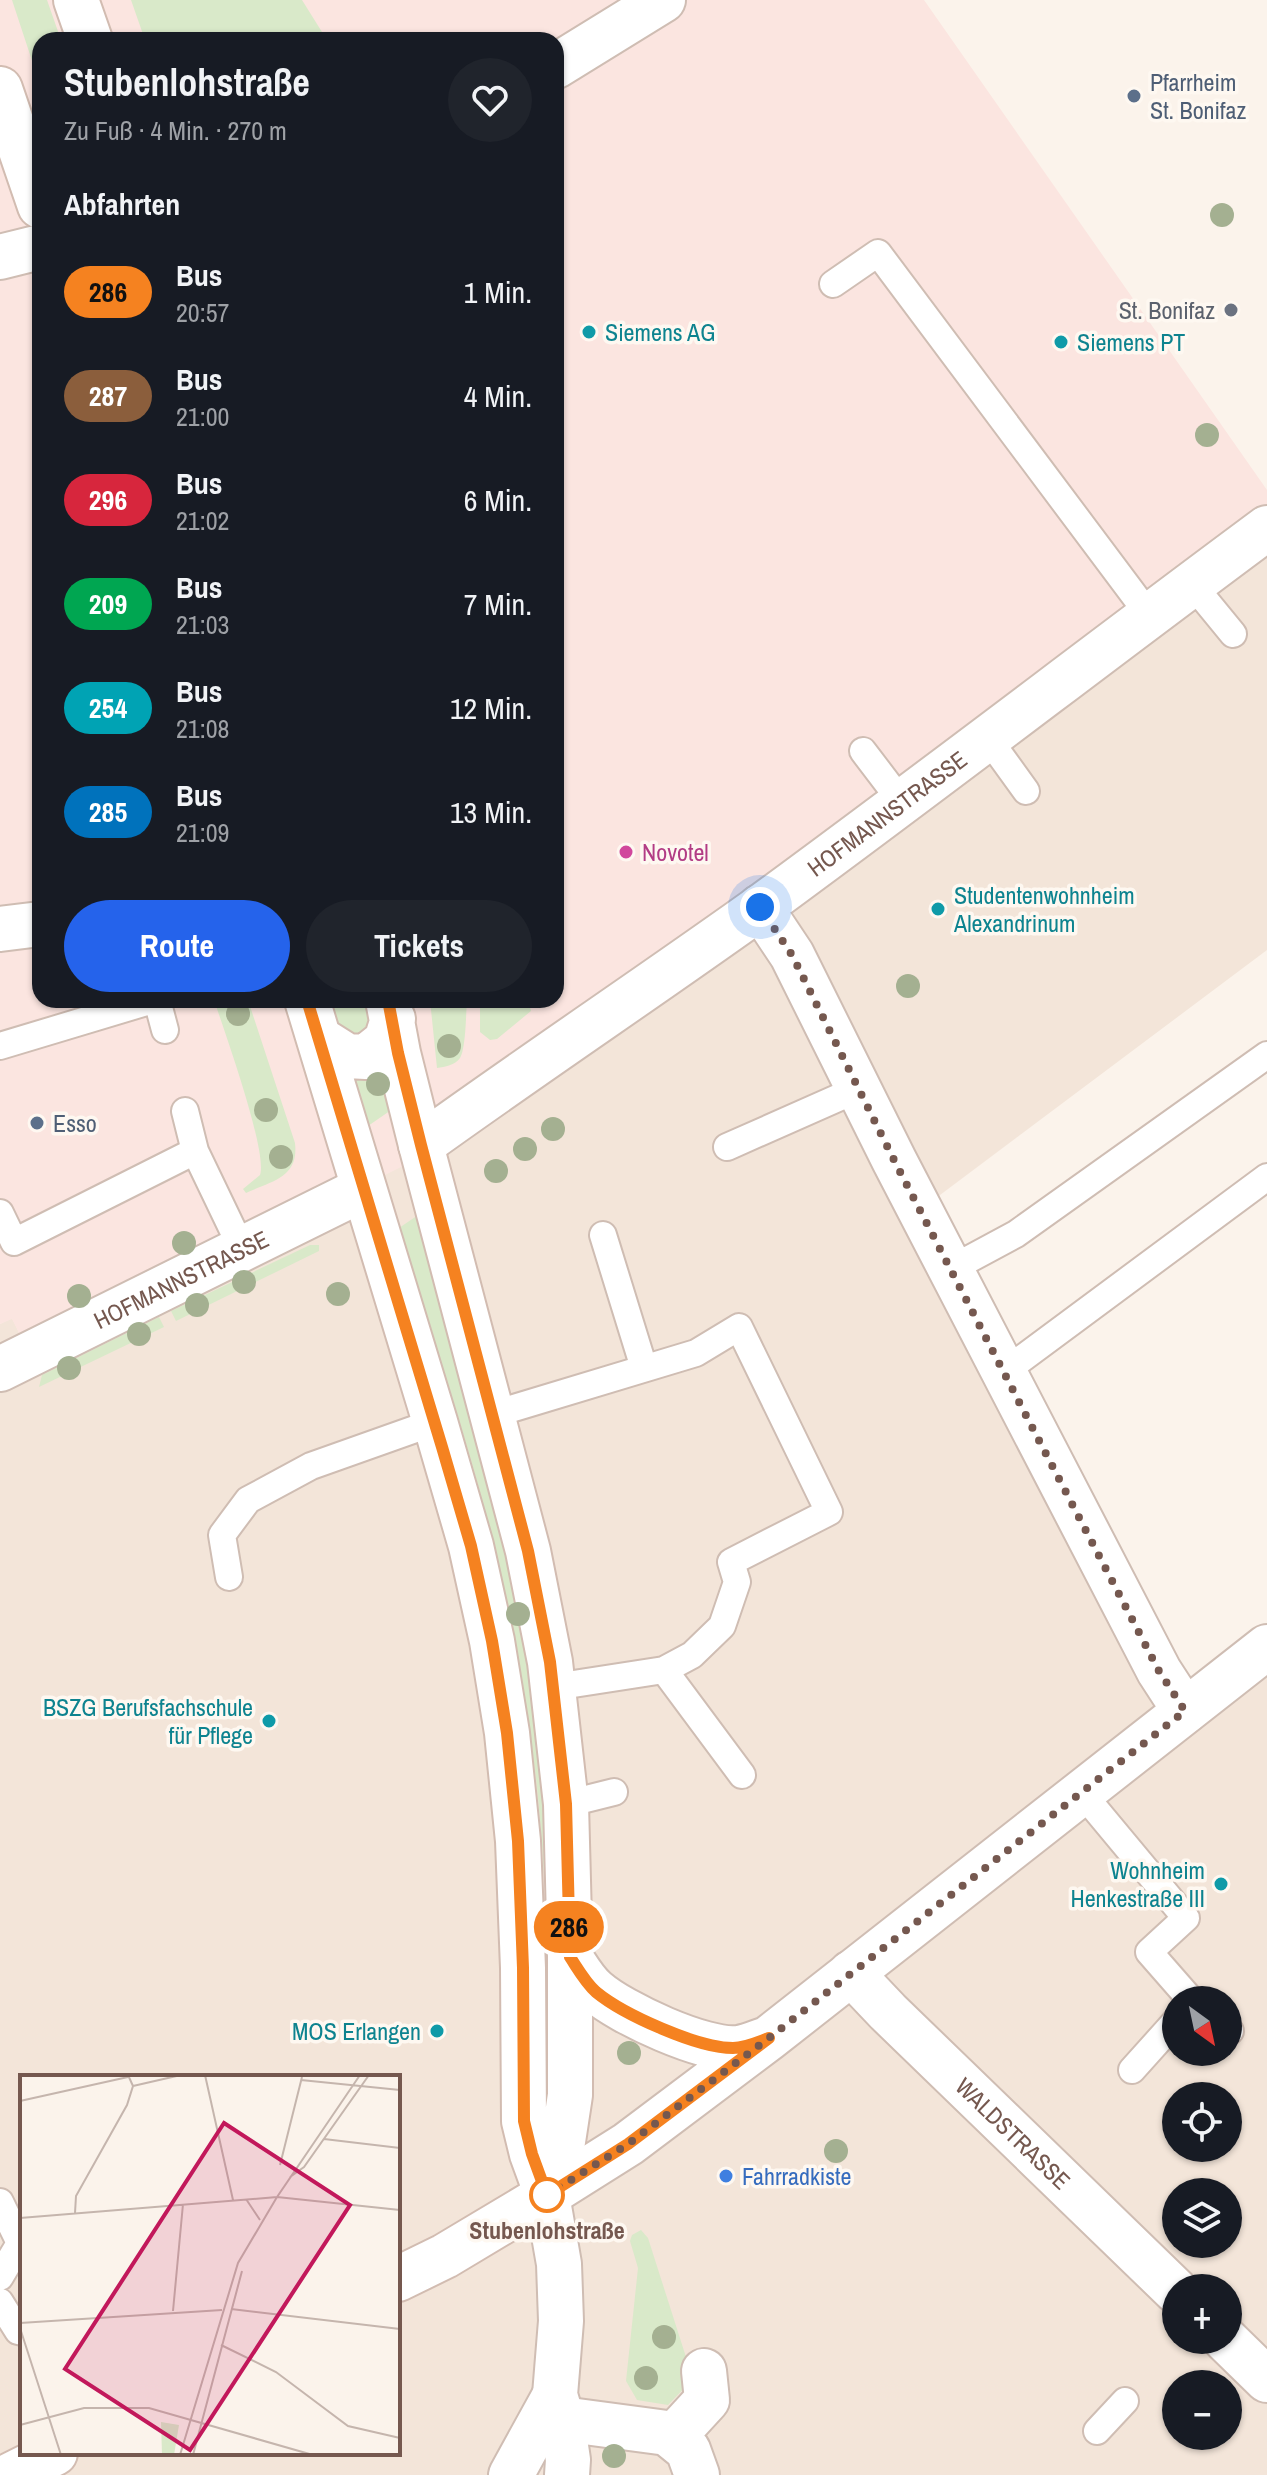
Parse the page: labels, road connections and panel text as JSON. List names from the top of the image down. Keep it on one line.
{"streets":{"street":["HOFMANNSTRASSE","WALDSTRASSE"]},"places":["Pfarrheim St. Bonifaz","St. Bonifaz","Siemens AG","Siemens PT","Novotel","Studentenwohnheim Alexandrinum","Esso","BSZG Berufsfachschule für Pflege","Wohnheim Henkestraße III","MOS Erlangen","Fahrradkiste","Stubenlohstraße"],"lines":["bus line 286"],"north":"bottom right","page":{"on_map":"286","heading":[["Stubenlohstraße","Zu Fuß · 4 Min. · 270 m"],"Abfahrten"],"list":[{"mark":"286","name":"Bus","note":"20:57","value":"1 Min."},{"mark":"287","name":"Bus","note":"21:00","value":"4 Min."},{"mark":"296","name":"Bus","note":"21:02","value":"6 Min."},{"mark":"209","name":"Bus","note":"21:03","value":"7 Min."},{"mark":"254","name":"Bus","note":"21:08","value":"12 Min."},{"mark":"285","name":"Bus","note":"21:09","value":"13 Min."}],"buttons":["Route","Tickets"],"map_buttons":["+","−"]}}
